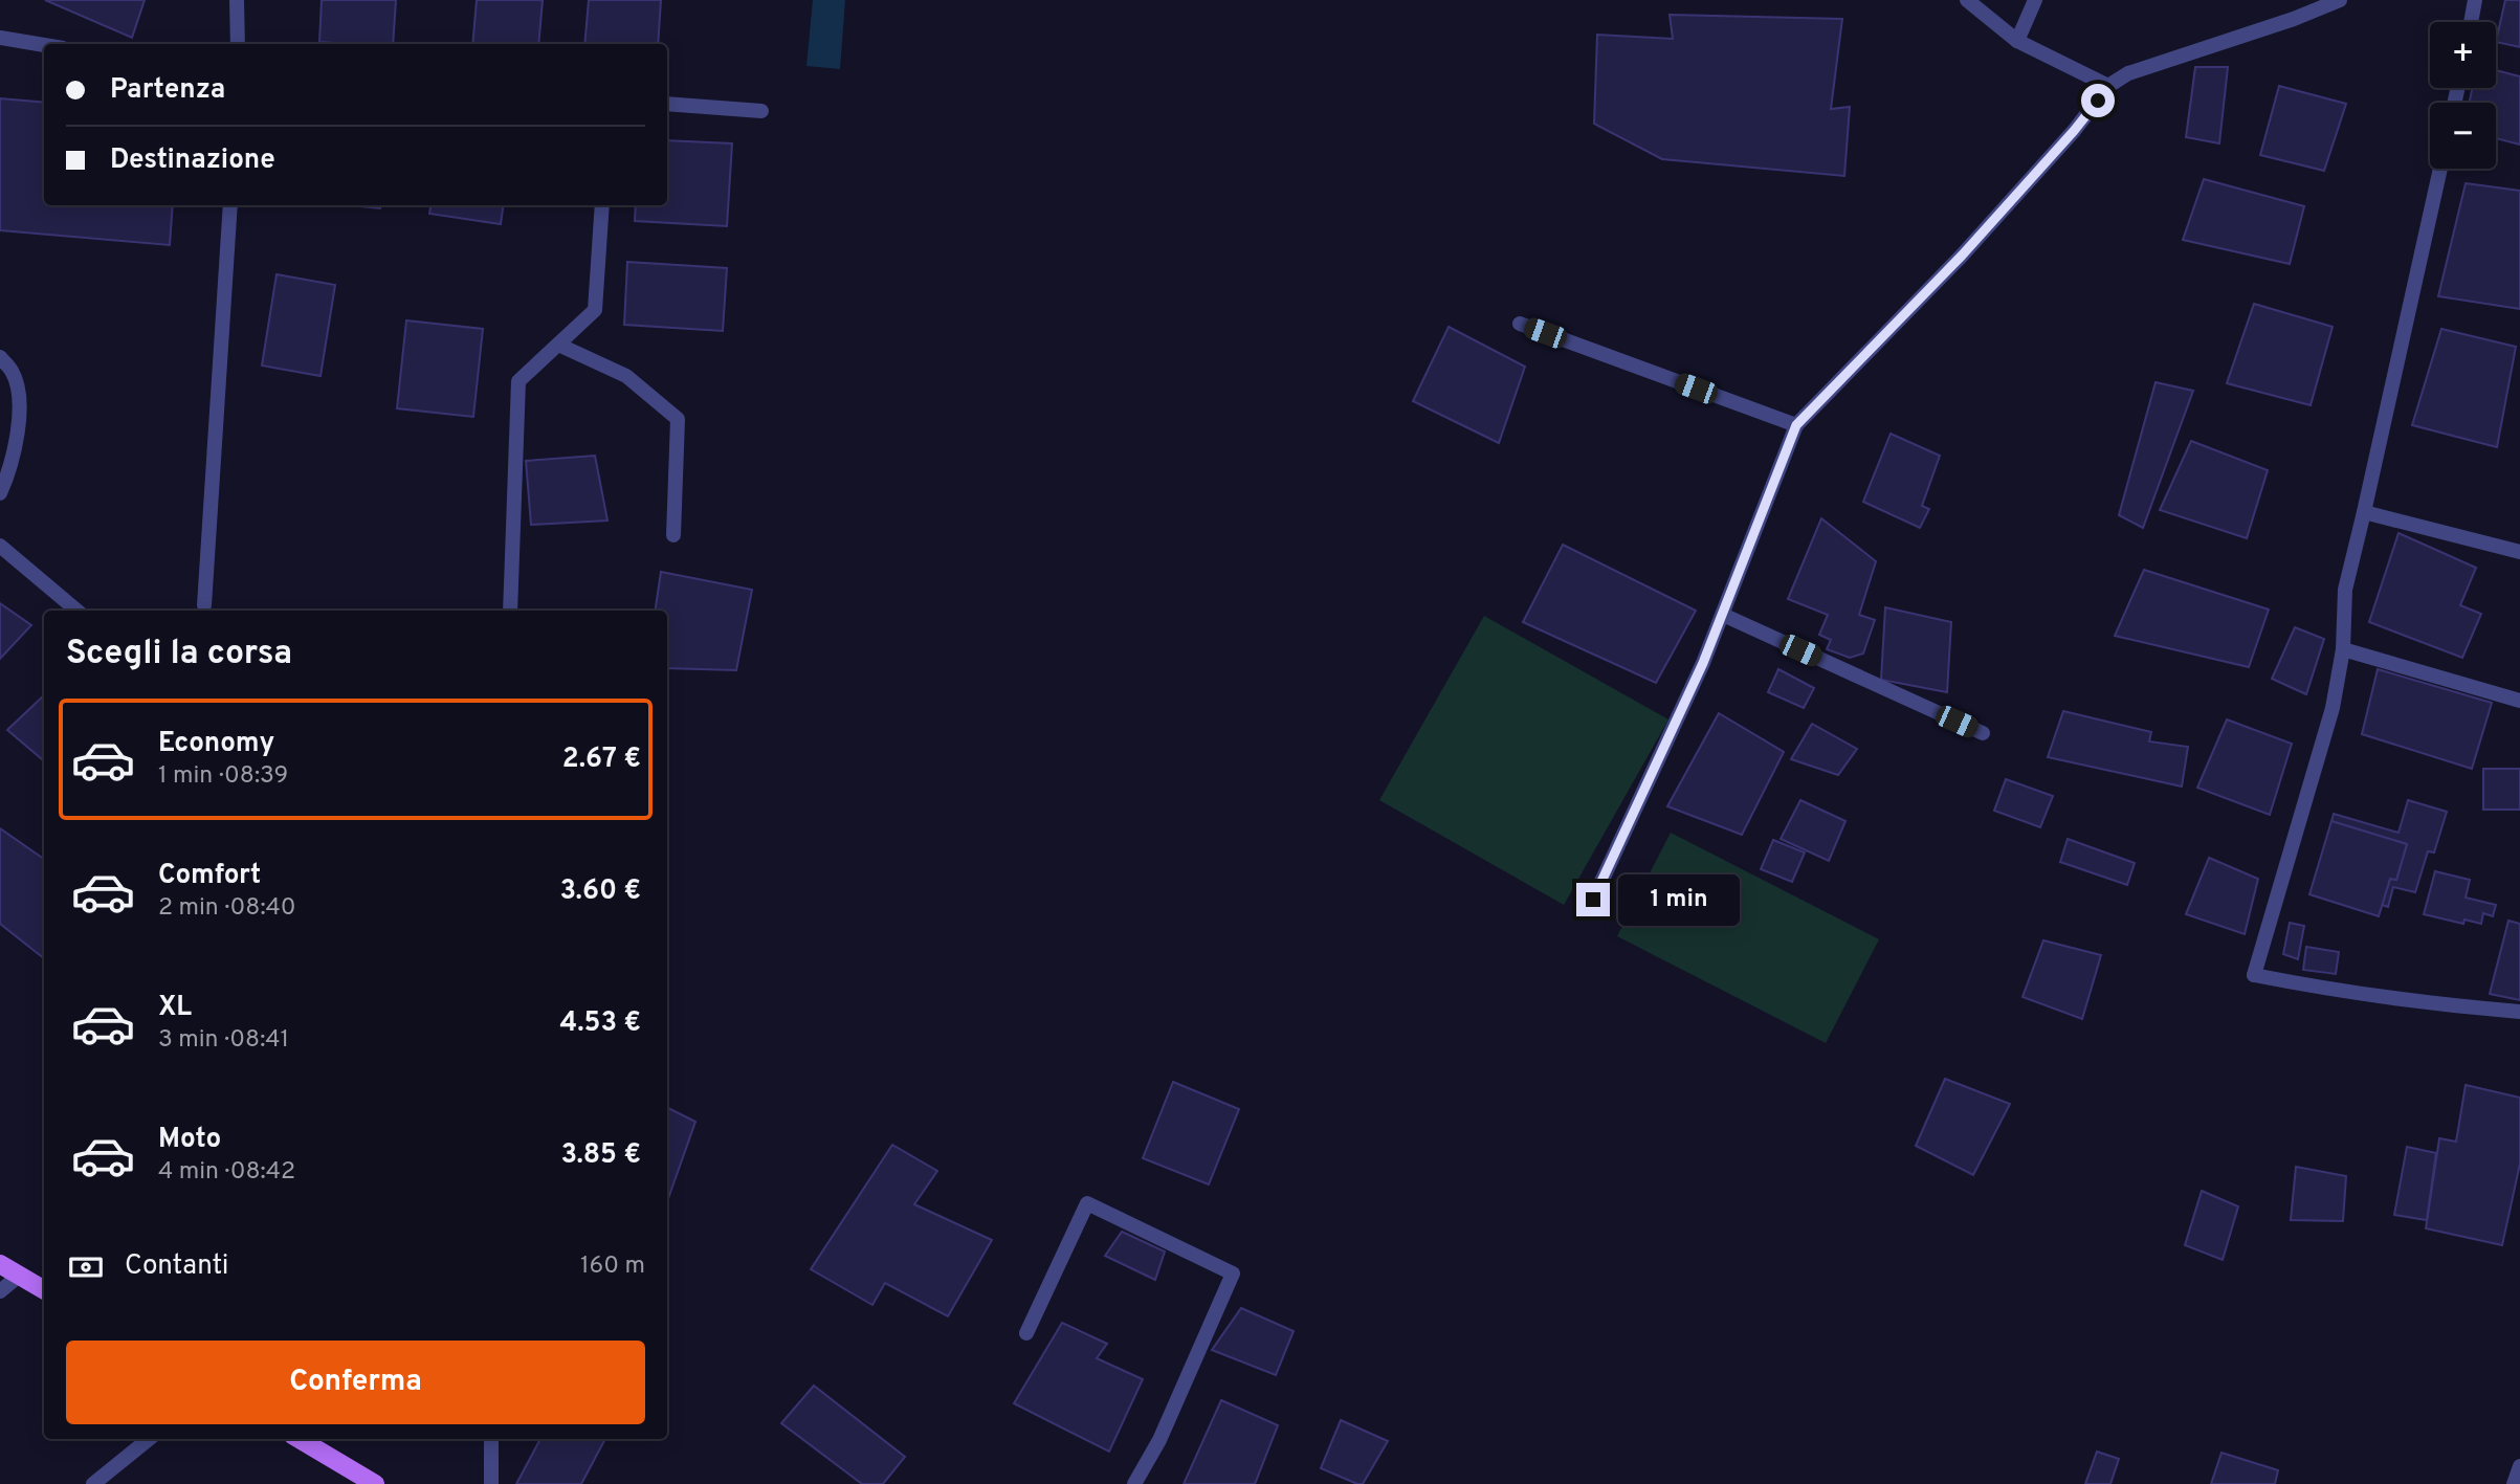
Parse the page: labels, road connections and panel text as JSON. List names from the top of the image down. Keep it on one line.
{"page":{"map_buttons":["+","−"],"banner":["Partenza","Destinazione"],"heading":"Scegli la corsa","list":[{"name":"Economy","note":"1 min · 08:39","value":"2.67 €"},{"name":"Comfort","note":"2 min · 08:40","value":"3.60 €"},{"name":"XL","note":"3 min · 08:41","value":"4.53 €"},{"name":"Moto","note":"4 min · 08:42","value":"3.85 €"}],"bubble":"1 min","pay":["Contanti","160 m"],"buttons":"Conferma"}}
